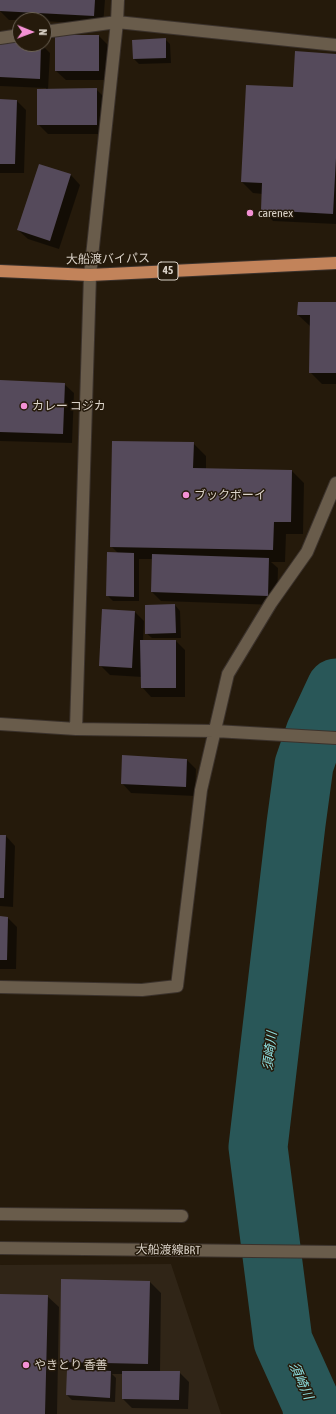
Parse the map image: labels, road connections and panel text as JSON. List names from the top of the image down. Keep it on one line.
{"streets":{"highway":["大船渡バイパス","45"],"street":["大船渡線BRT"]},"water":["須崎川"],"places":["carenex","カレー コジカ","ブックボーイ","やきとり 香善"],"north":"right"}
